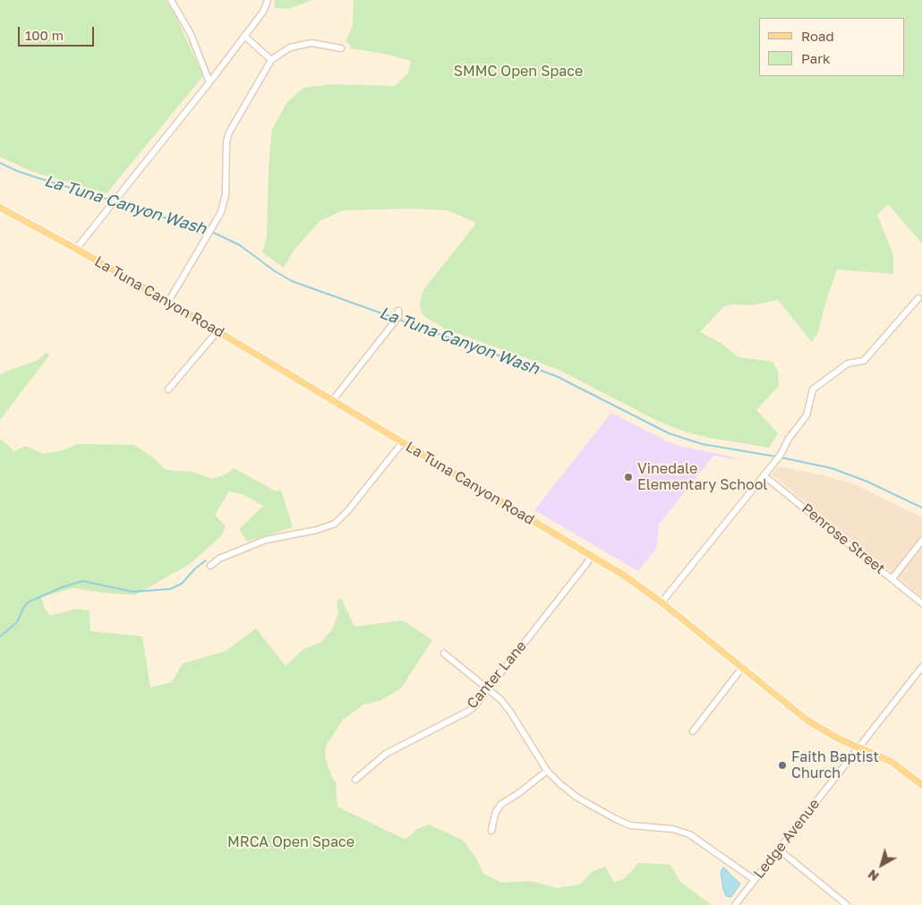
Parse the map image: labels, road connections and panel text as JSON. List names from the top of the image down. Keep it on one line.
{"streets":{"main road":["La Tuna Canyon Road"],"street":["Penrose Street","Canter Lane","Ledge Avenue"]},"crossings":[["La Tuna Canyon Road","Canter Lane"],["La Tuna Canyon Road","Ledge Avenue"]],"water":["La Tuna Canyon Wash"],"parks":["SMMC Open Space","MRCA Open Space"],"places":["Vinedale Elementary School","Faith Baptist Church"],"legend":["Road","Park"],"scale_bar":"100 m","north":"bottom left"}
